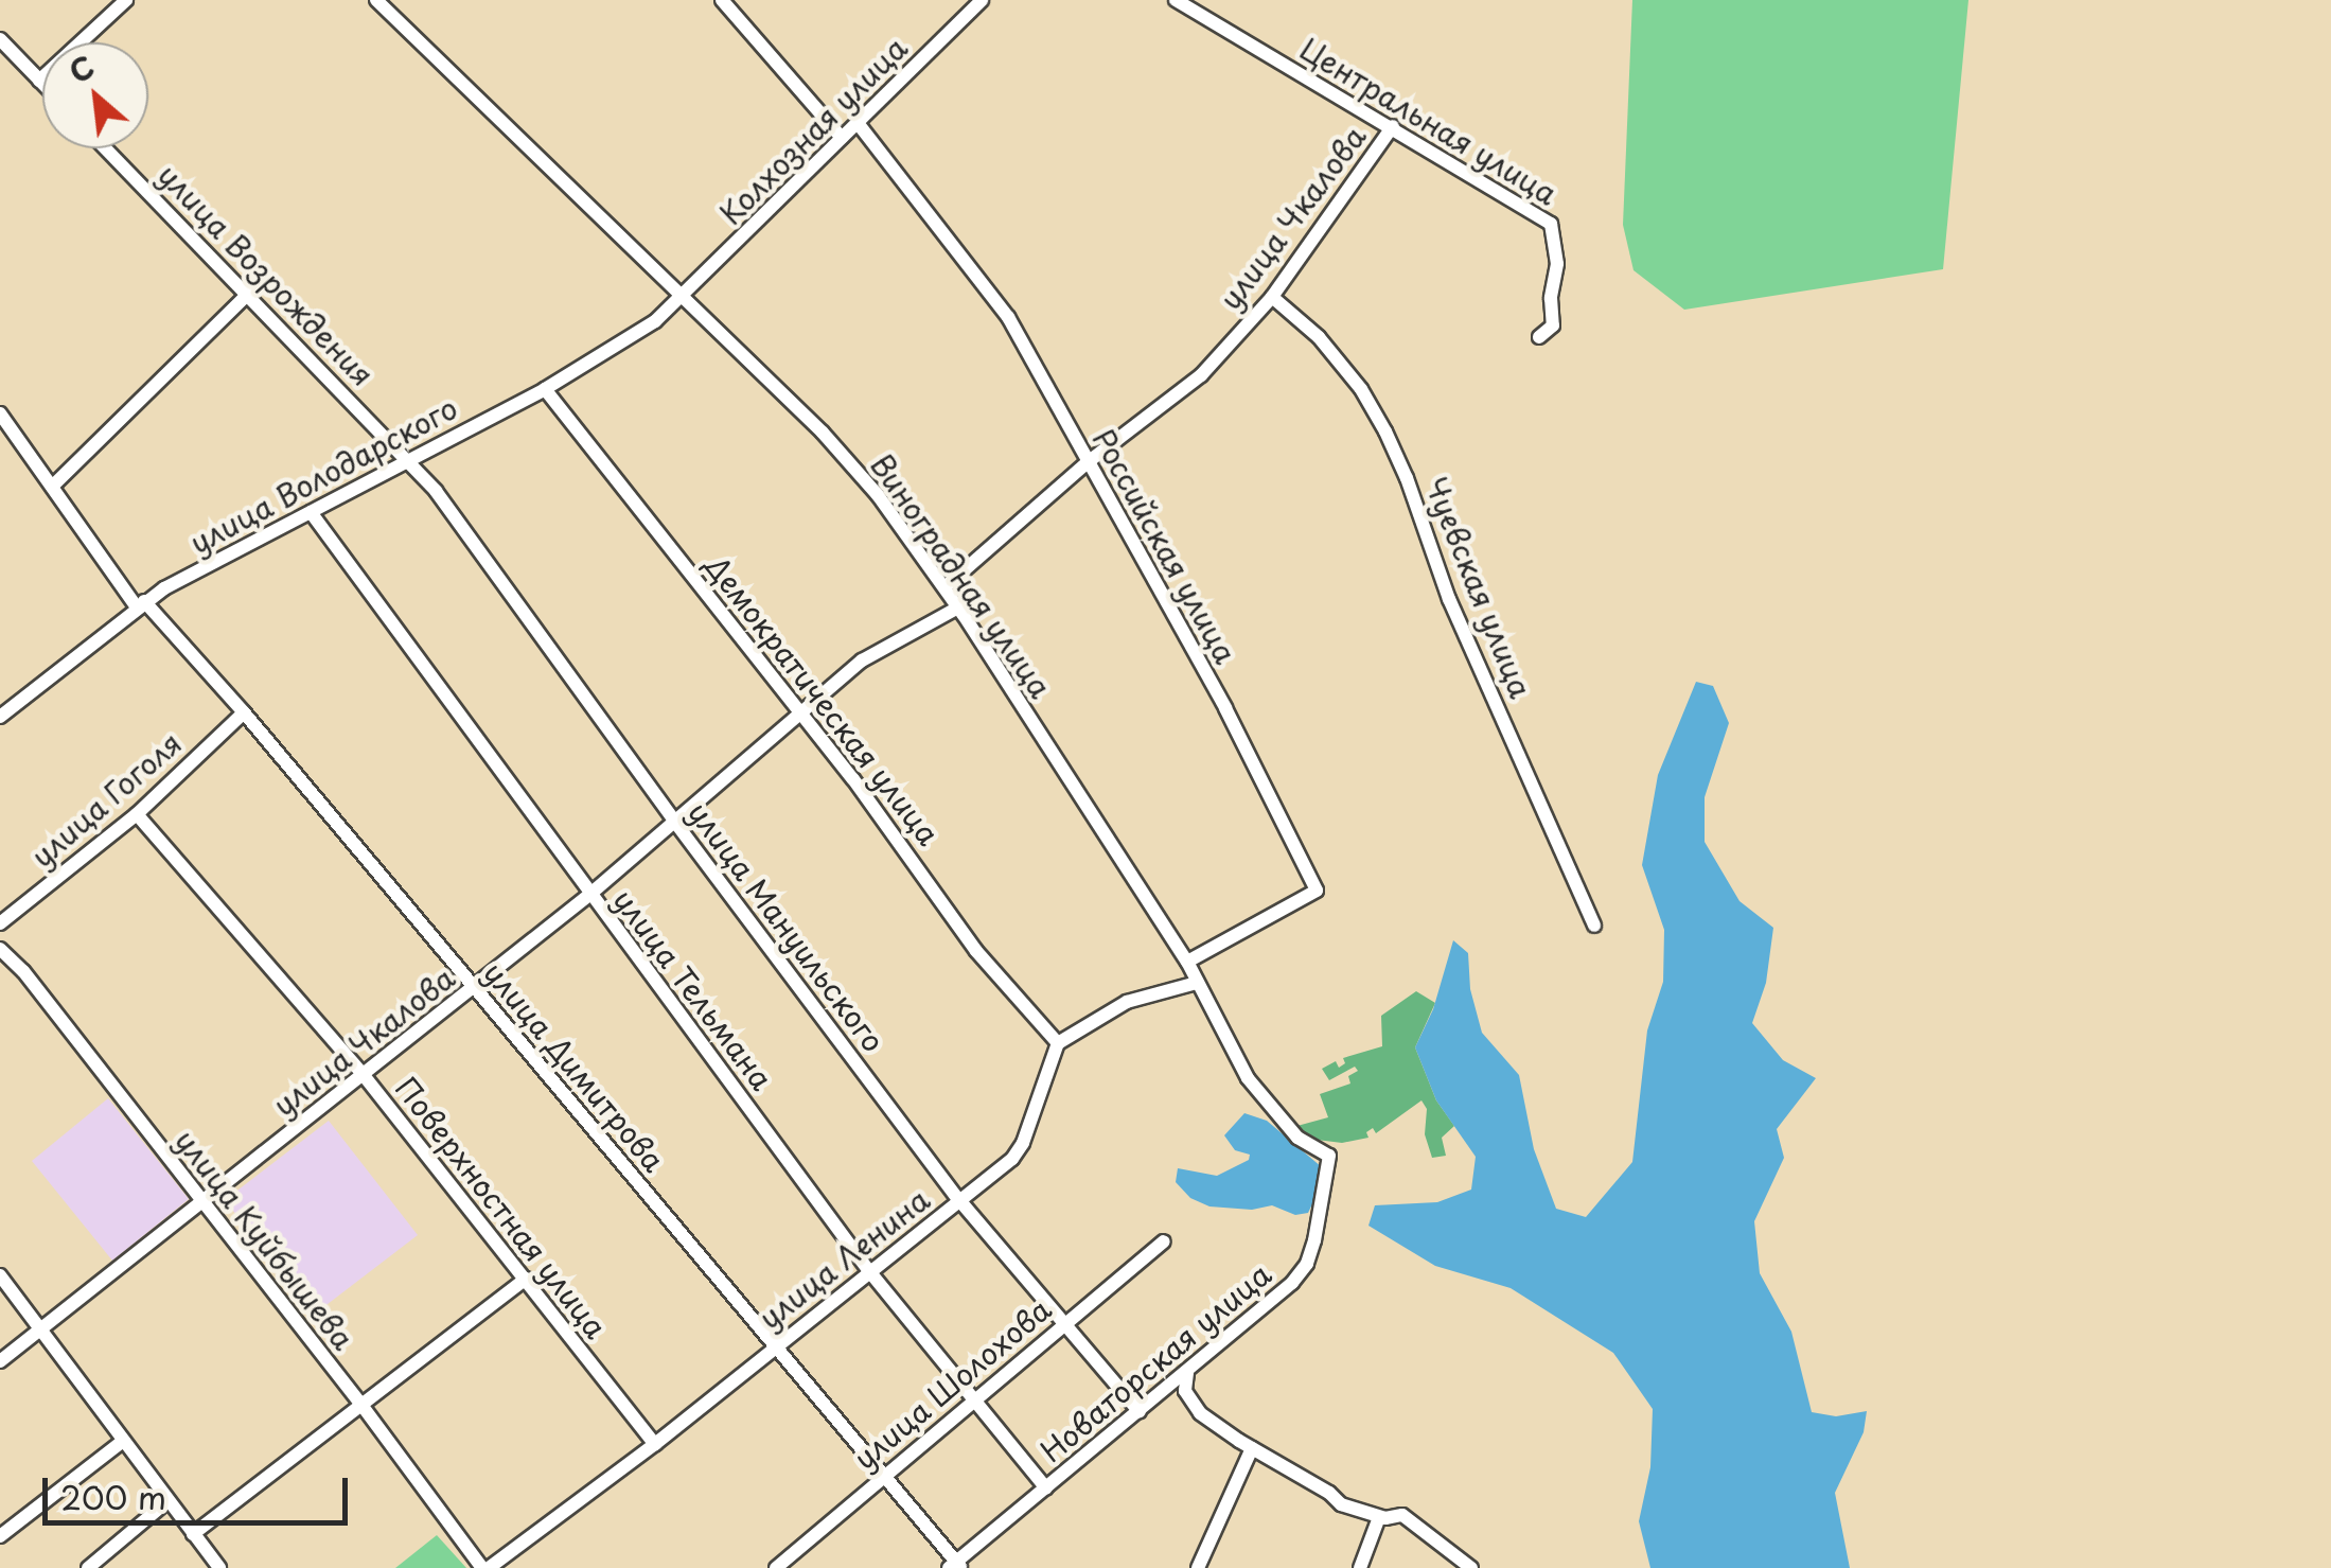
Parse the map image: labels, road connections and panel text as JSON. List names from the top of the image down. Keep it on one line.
{"streets":{"street":["Центральная улица","Колхозная улица","улица Чкалова","улица Возрождения","улица Володарского","Российская улица","Виноградная улица","Чуевская улица","Демократическая улица","улица Гоголя","улица Мануильского","улица Тельмана","улица Димитрова","Поверхностная улица","улица Куйбышева","улица Ленина","Новаторская улица","улица Шолохова"]},"crossings":[["Центральная улица","улица Чкалова"],["Колхозная улица","улица Володарского"],["Колхозная улица","Российская улица"],["Колхозная улица","Виноградная улица"],["улица Чкалова","Российская улица"],["улица Чкалова","Виноградная улица"],["улица Чкалова","Чуевская улица"],["улица Чкалова","Демократическая улица"],["улица Чкалова","улица Мануильского"],["улица Чкалова","улица Тельмана"],["улица Чкалова","улица Димитрова"],["улица Чкалова","Поверхностная улица"],["улица Чкалова","улица Куйбышева"],["улица Возрождения","улица Володарского"],["улица Возрождения","улица Мануильского"],["улица Володарского","Виноградная улица"],["улица Володарского","Демократическая улица"],["улица Володарского","улица Мануильского"],["улица Володарского","улица Тельмана"],["улица Володарского","улица Димитрова"],["Российская улица","Виноградная улица"],["Виноградная улица","Новаторская улица"],["Демократическая улица","улица Ленина"],["улица Гоголя","улица Димитрова"],["улица Гоголя","Поверхностная улица"],["улица Мануильского","улица Ленина"],["улица Мануильского","Новаторская улица"],["улица Мануильского","улица Шолохова"],["улица Тельмана","улица Ленина"],["улица Тельмана","Новаторская улица"],["улица Тельмана","улица Шолохова"],["улица Димитрова","улица Ленина"],["улица Димитрова","Новаторская улица"],["улица Димитрова","улица Шолохова"],["Поверхностная улица","улица Ленина"],["улица Куйбышева","улица Ленина"]],"scale_bar":"200 m","north":"top left"}
